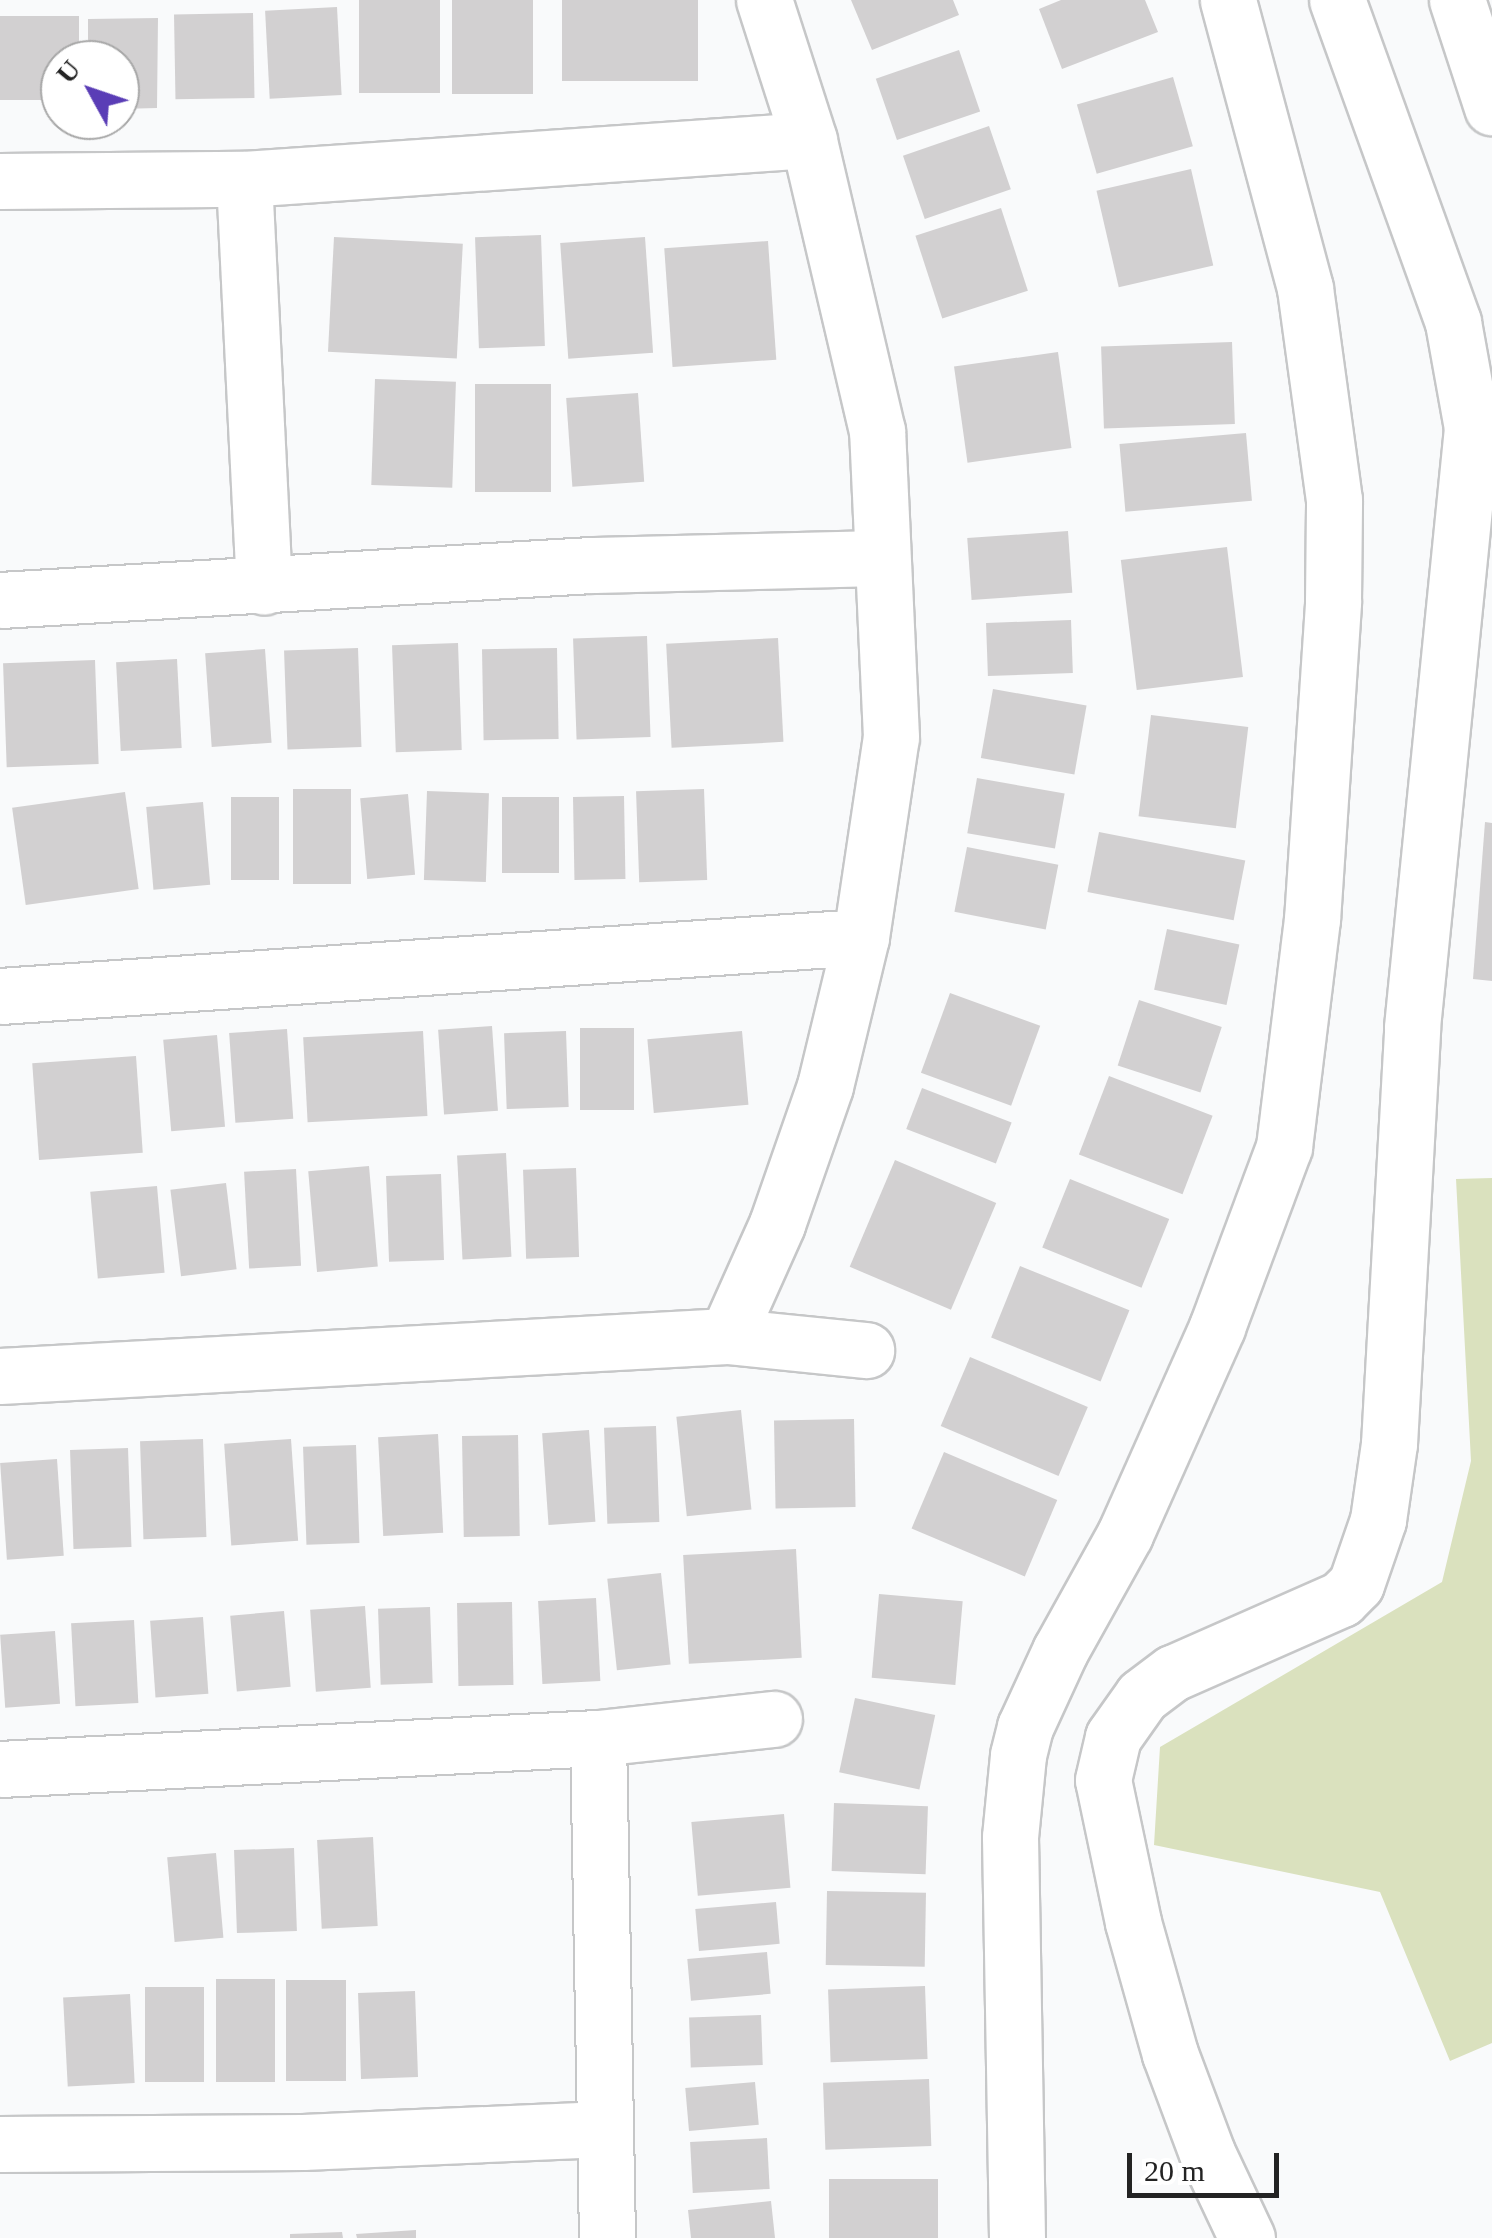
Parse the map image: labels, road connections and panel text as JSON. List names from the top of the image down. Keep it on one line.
{"scale_bar":"20 m","north":"top left"}
